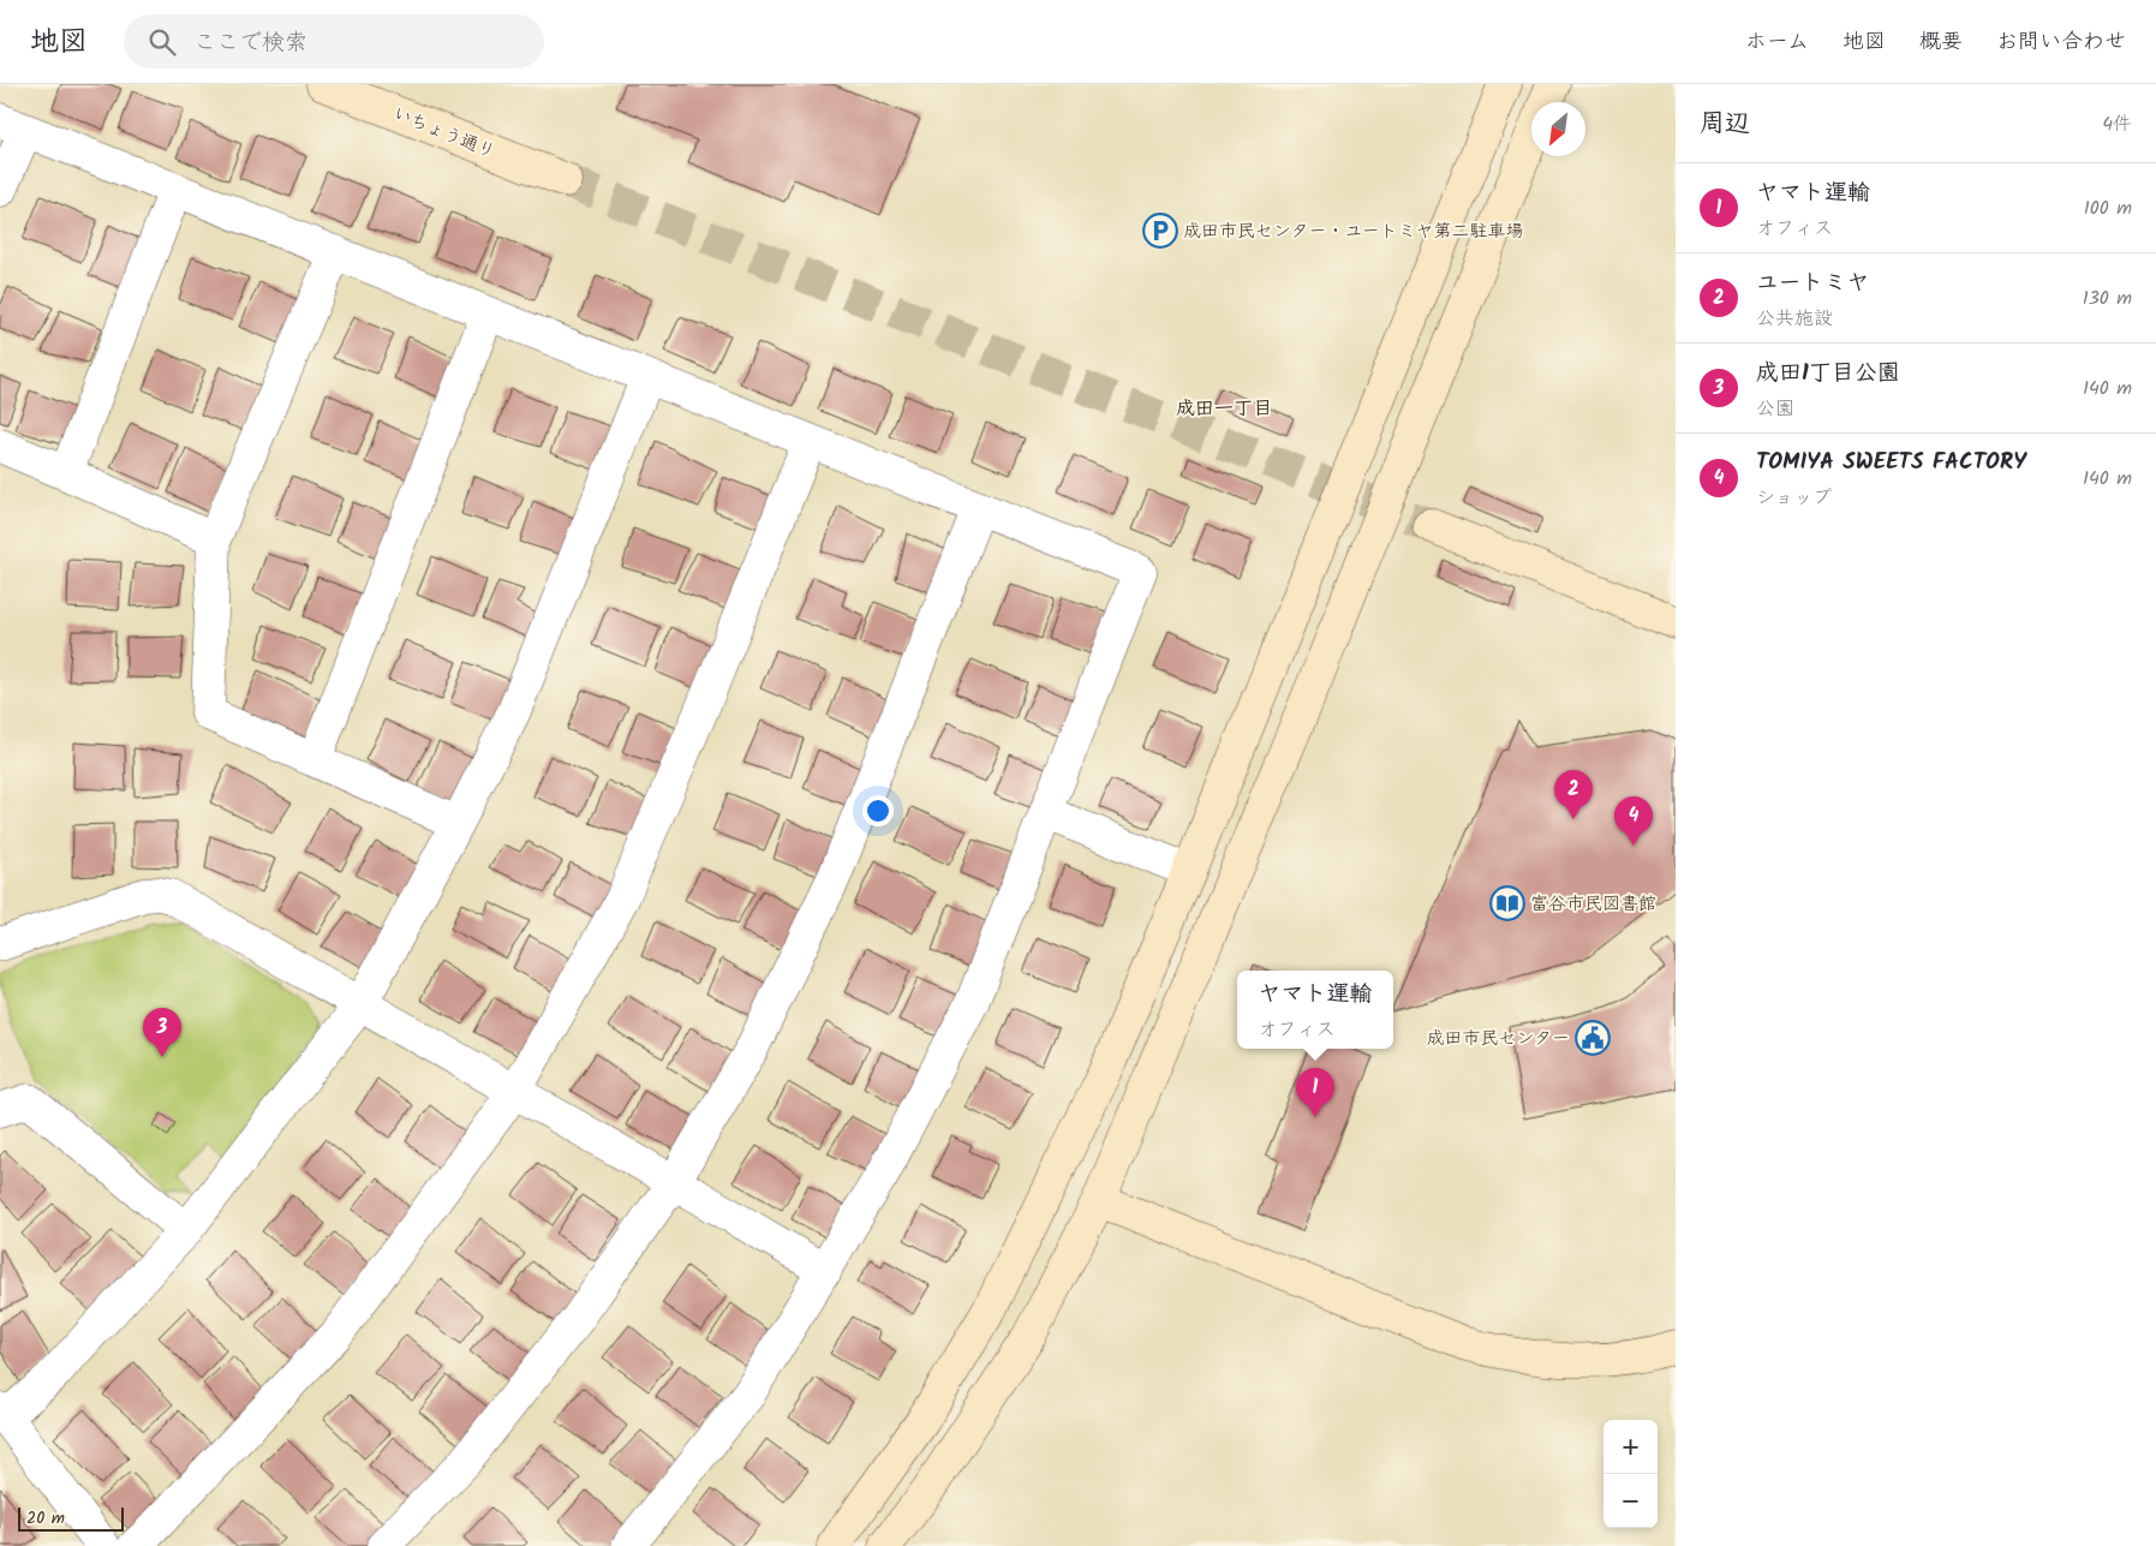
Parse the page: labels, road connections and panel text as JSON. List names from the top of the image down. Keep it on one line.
{"streets":{"street":["いちょう通り"]},"districts":["成田一丁目"],"places":{"parking":["成田市民センター・ユートミヤ第二駐車場"],"library":["富谷市民図書館"],"public building":["成田市民センター"]},"scale_bar":"20 m","north":"bottom left","page":{"header":"地図","search":"ここで検索","nav":["ホーム","地図","概要","お問い合わせ"],"heading":["周辺","4件"],"list":[{"mark":"1","name":"ヤマト運輸","note":"オフィス","value":"100 m"},{"mark":"2","name":"ユートミヤ","note":"公共施設","value":"130 m"},{"mark":"3","name":"成田1丁目公園","note":"公園","value":"140 m"},{"mark":"4","name":"TOMIYA SWEETS FACTORY","note":"ショップ","value":"140 m"}],"pins":["2","4","3","1"],"popup":["ヤマト運輸","オフィス"],"map_buttons":["+","−"],"scale":"20 m"}}
